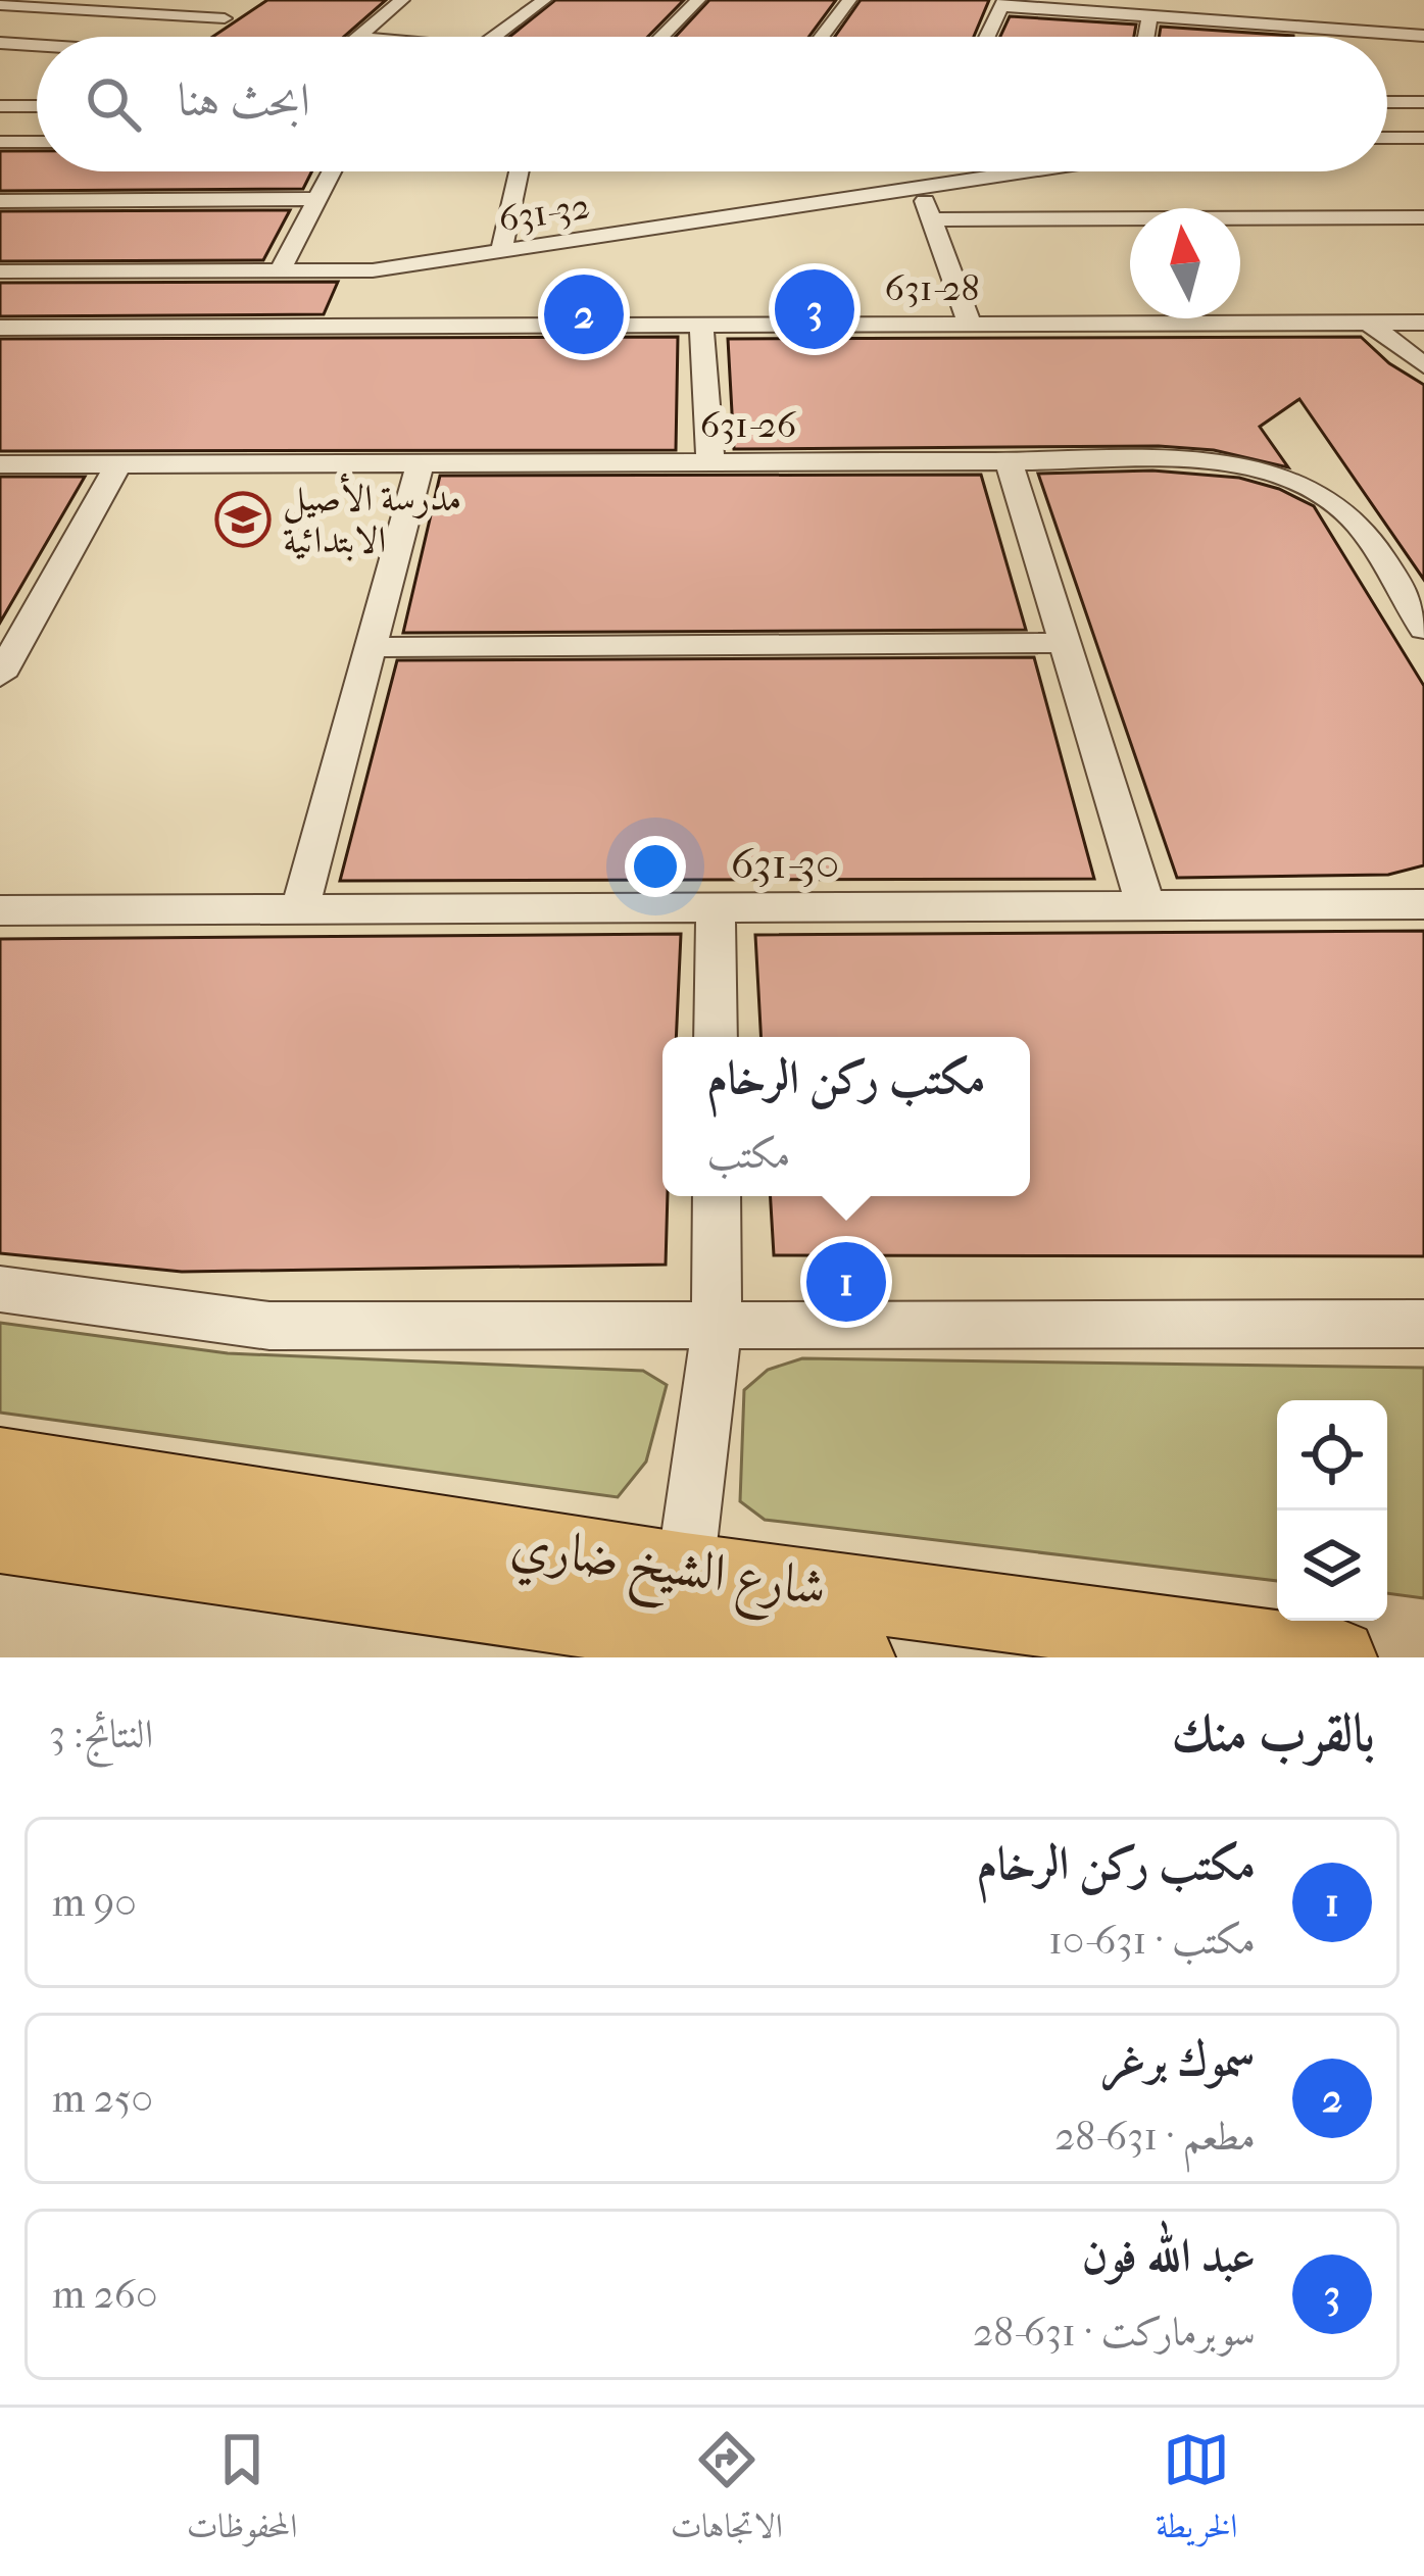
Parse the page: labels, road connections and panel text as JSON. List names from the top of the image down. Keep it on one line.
{"streets":{"main road":["شارع الشيخ ضاري"],"street":["631-32","631-28","631-26","631-30"]},"crossings":[["631-32","631-28"]],"places":{"school or university":["مدرسة الأصيل الابتدائية"]},"north":"top","page":{"search":"ابحث هنا","pins":["3","2","1"],"popup":["مكتب ركن الرخام","مكتب"],"heading":["بالقرب منك","النتائج: 3"],"list":[{"mark":"1","name":"مكتب ركن الرخام","note":"مكتب · 631-10","value":"90 m"},{"mark":"2","name":"سموك برغر","note":"مطعم · 631-28","value":"250 m"},{"mark":"3","name":"عبد الله فون","note":"سوبرماركت · 631-28","value":"260 m"}],"nav":["الخريطة","الاتجاهات","المحفوظات"]}}
